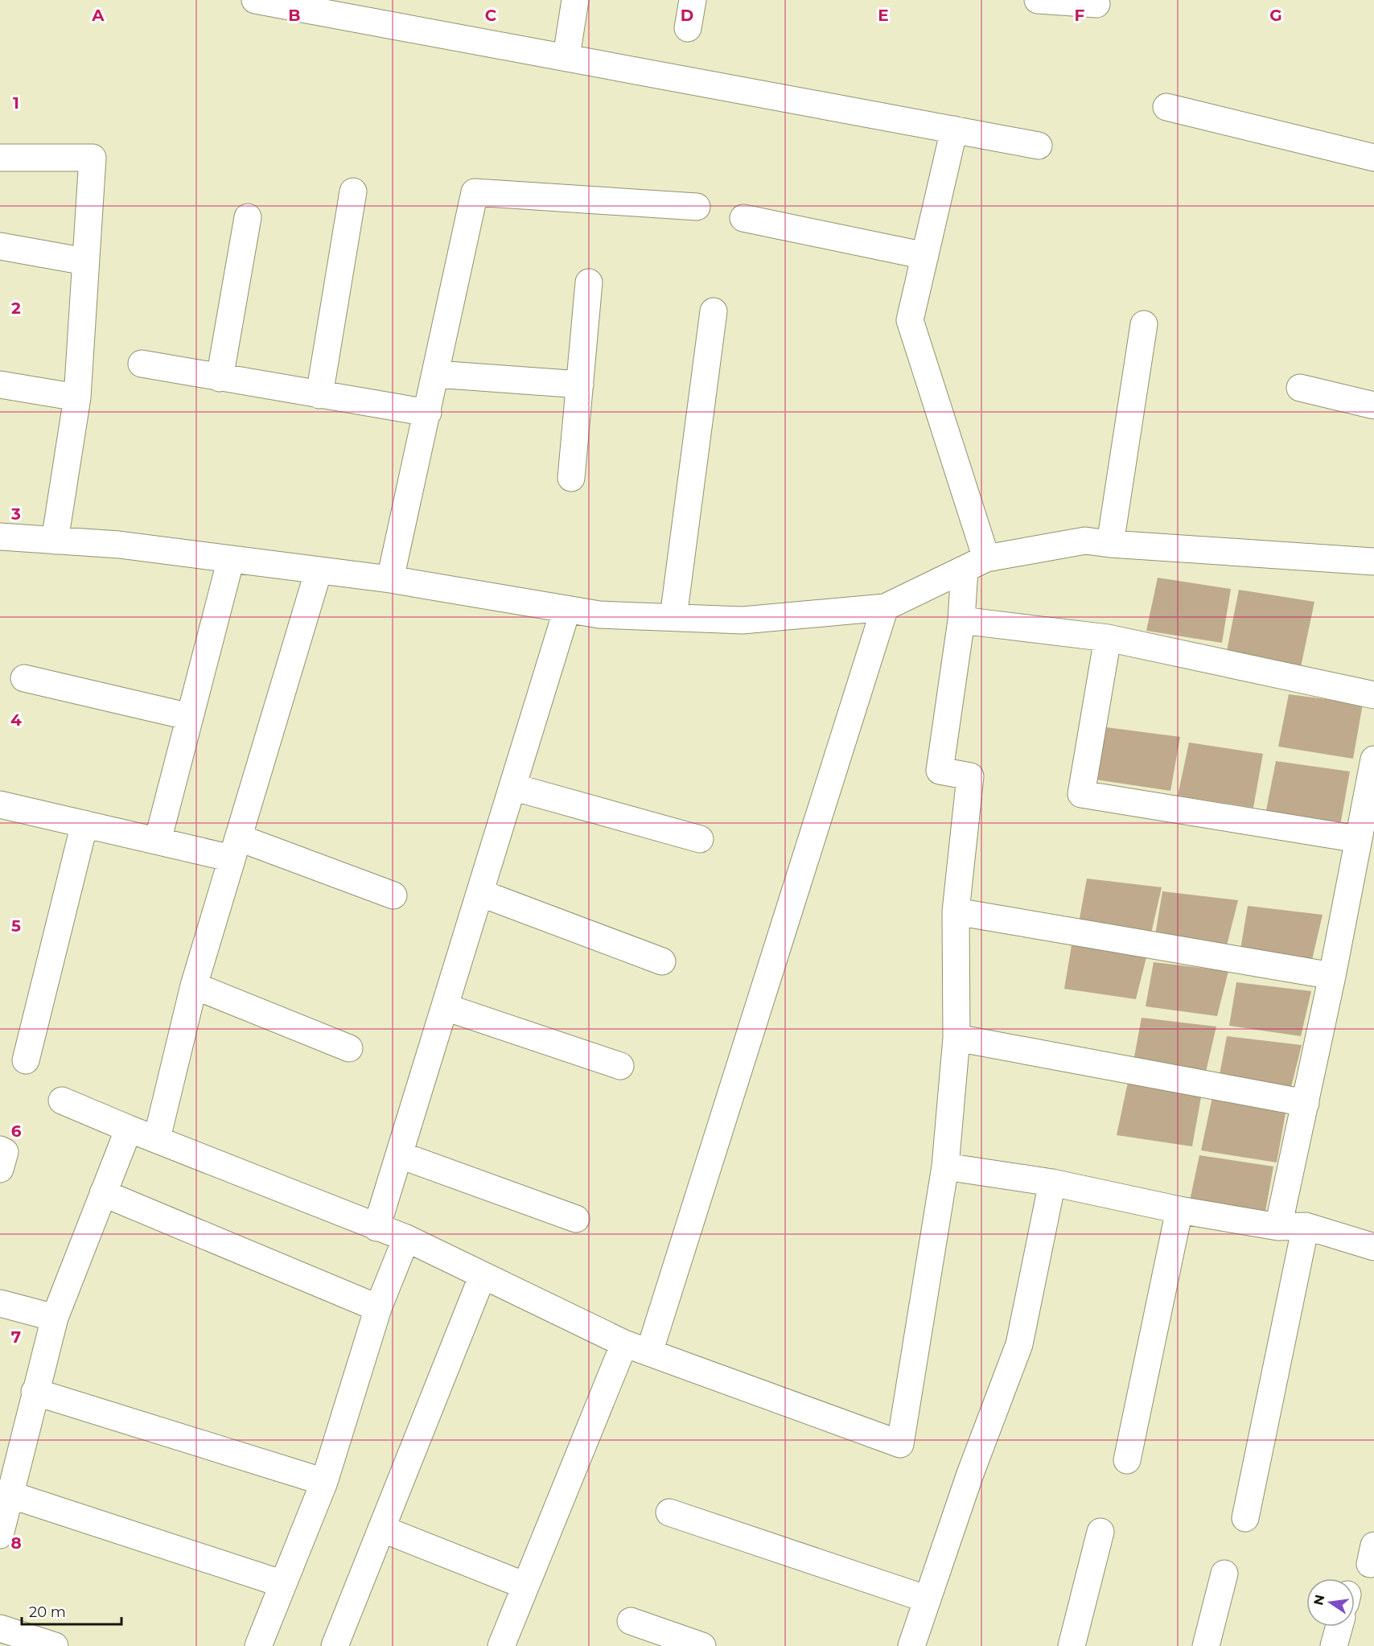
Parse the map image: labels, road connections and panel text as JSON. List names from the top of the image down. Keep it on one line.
{"scale_bar":"20 m","north":"left","grid":{"columns":["A","B","C","D","E","F","G"],"rows":["1","2","3","4","5","6","7","8"]}}
